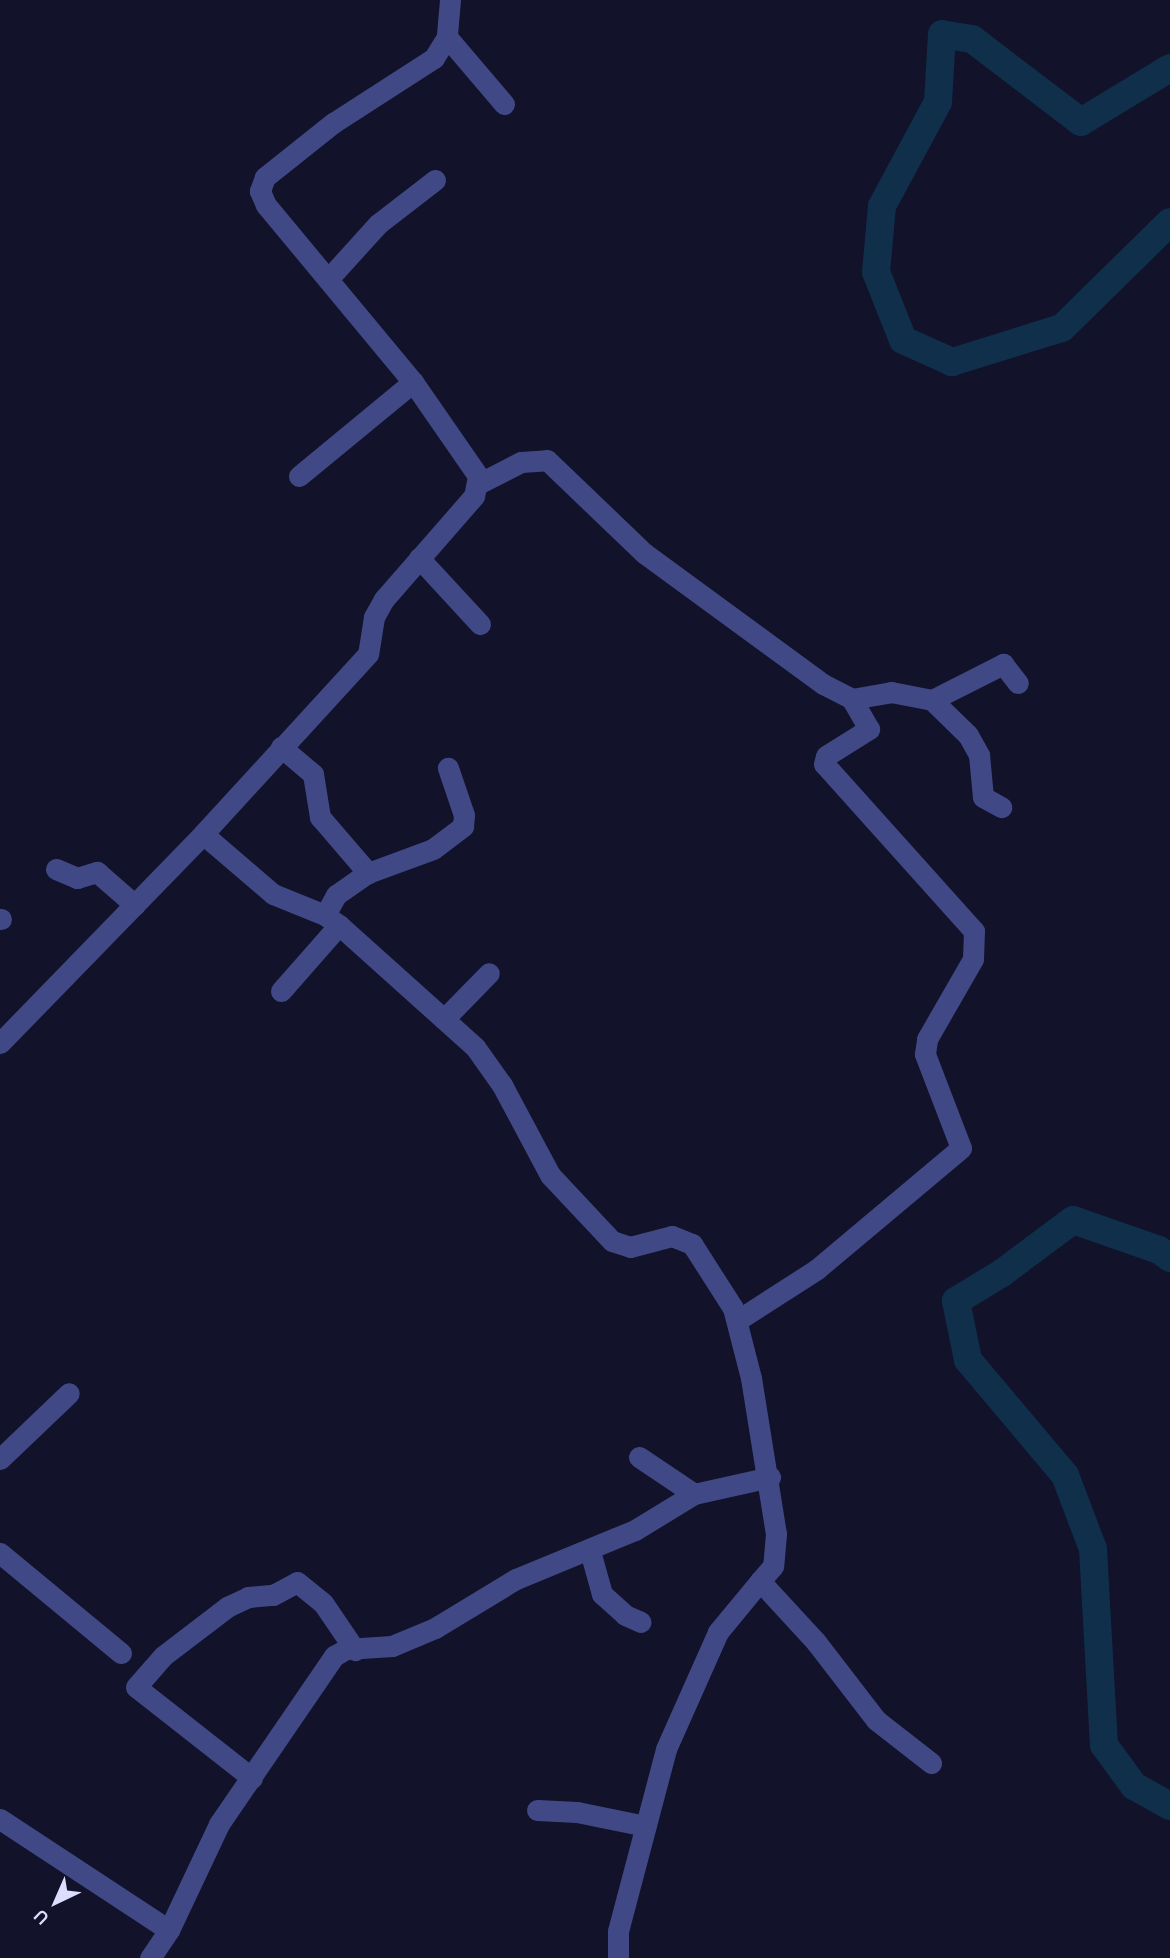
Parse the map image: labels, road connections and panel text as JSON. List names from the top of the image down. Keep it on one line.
{"north":"bottom left"}
